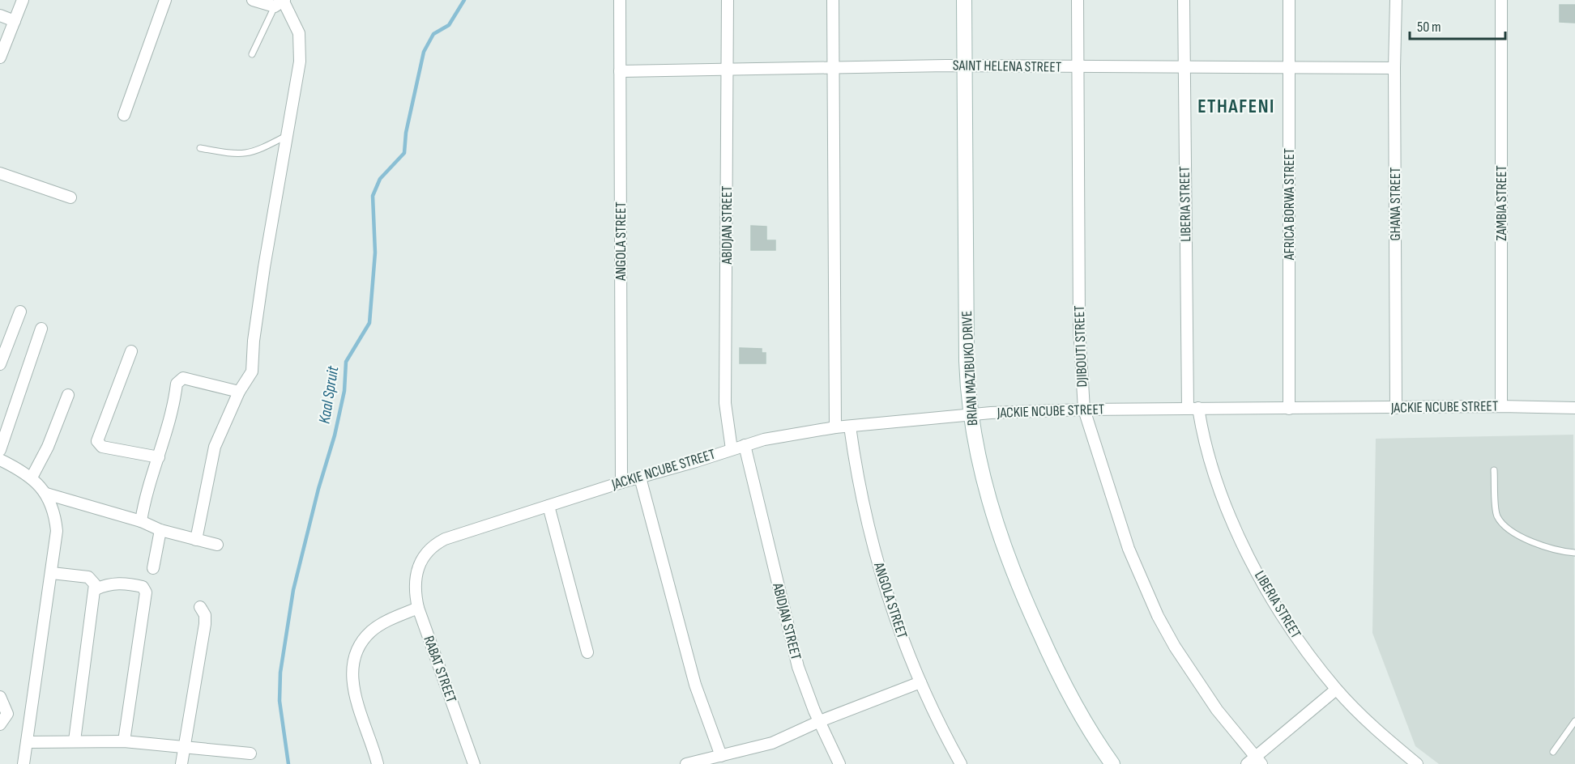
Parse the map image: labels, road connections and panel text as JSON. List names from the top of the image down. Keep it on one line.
{"streets":{"street":["SAINT HELENA STREET","ZAMBIA STREET","LIBERIA STREET","AFRICA BORWA STREET","GHANA STREET","ABIDJAN STREET","ANGOLA STREET","DJIBOUTI STREET","BRIAN MAZIBUKO DRIVE","JACKIE NCUBE STREET","RABAT STREET"]},"crossings":[["SAINT HELENA STREET","LIBERIA STREET"],["SAINT HELENA STREET","AFRICA BORWA STREET"],["SAINT HELENA STREET","GHANA STREET"],["SAINT HELENA STREET","ABIDJAN STREET"],["SAINT HELENA STREET","ANGOLA STREET"],["SAINT HELENA STREET","DJIBOUTI STREET"],["SAINT HELENA STREET","BRIAN MAZIBUKO DRIVE"],["ZAMBIA STREET","JACKIE NCUBE STREET"],["LIBERIA STREET","JACKIE NCUBE STREET"],["AFRICA BORWA STREET","JACKIE NCUBE STREET"],["GHANA STREET","JACKIE NCUBE STREET"],["ABIDJAN STREET","JACKIE NCUBE STREET"],["ANGOLA STREET","JACKIE NCUBE STREET"],["DJIBOUTI STREET","JACKIE NCUBE STREET"],["BRIAN MAZIBUKO DRIVE","JACKIE NCUBE STREET"],["JACKIE NCUBE STREET","RABAT STREET"]],"districts":["ETHAFENI"],"water":["Kaal Spruit"],"scale_bar":"50 m"}
